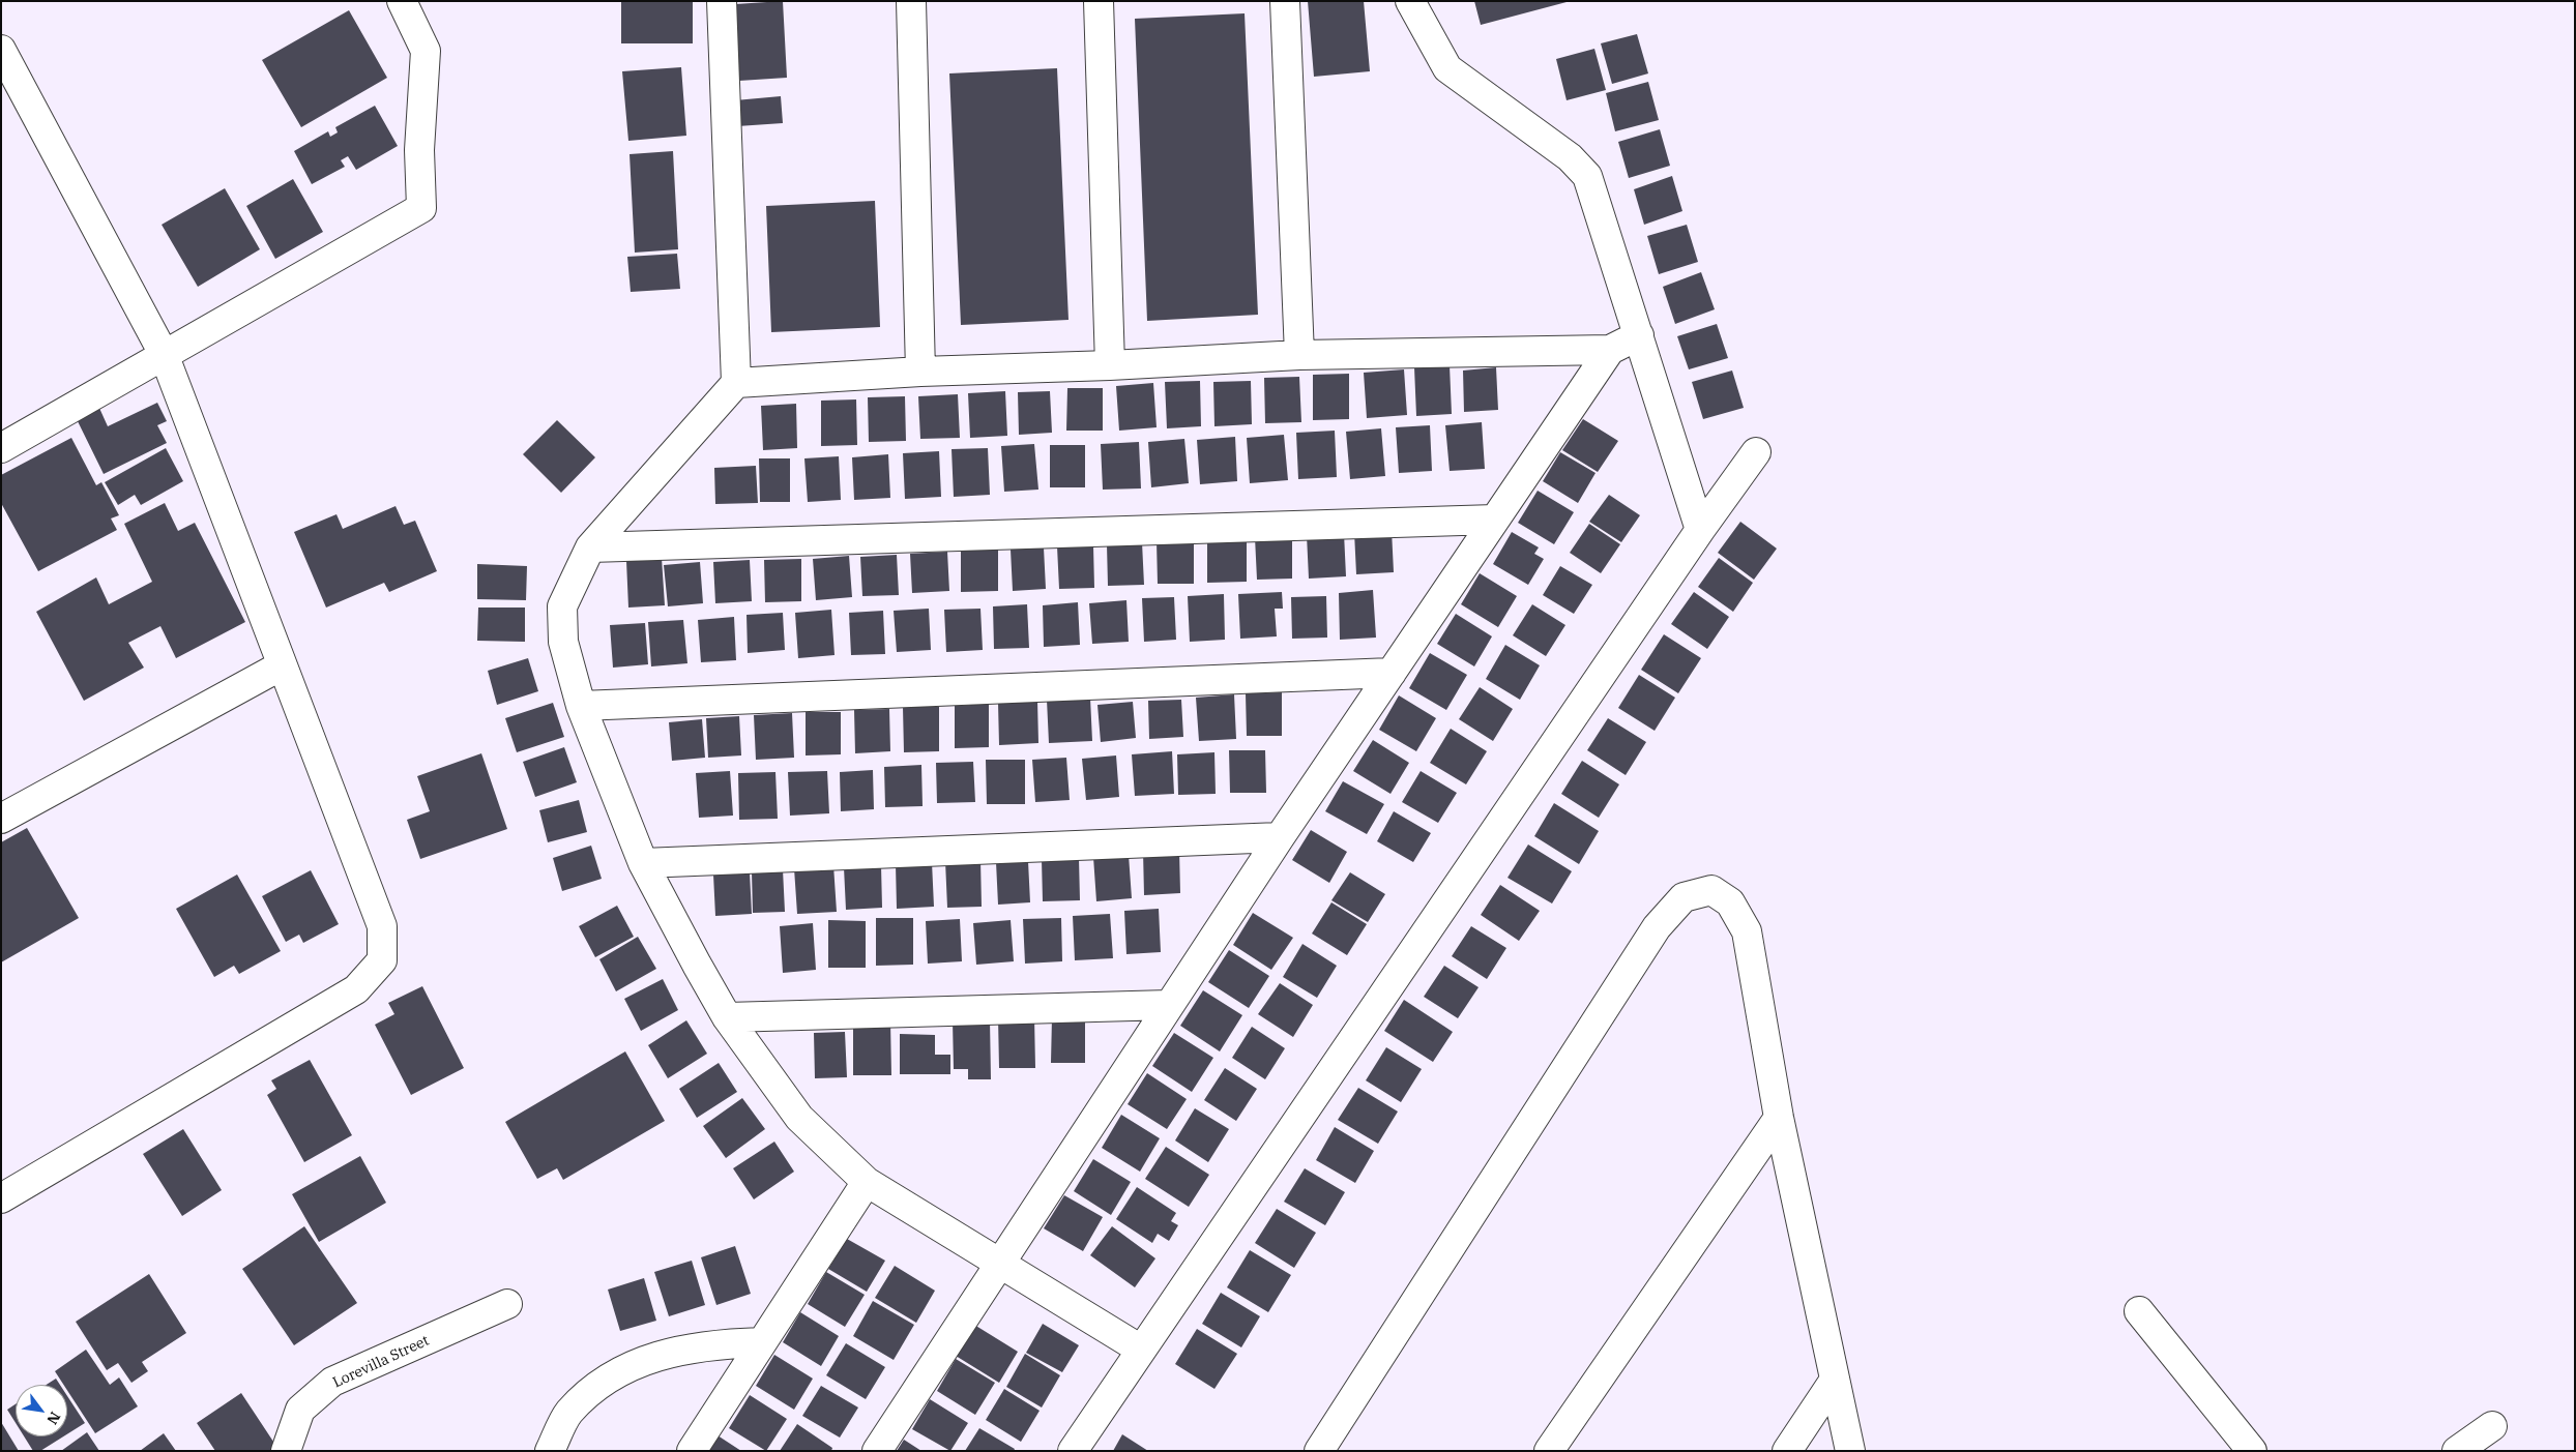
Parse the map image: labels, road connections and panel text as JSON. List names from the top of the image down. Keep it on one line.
{"streets":{"street":["Lorevilla Street"]},"north":"bottom right"}
